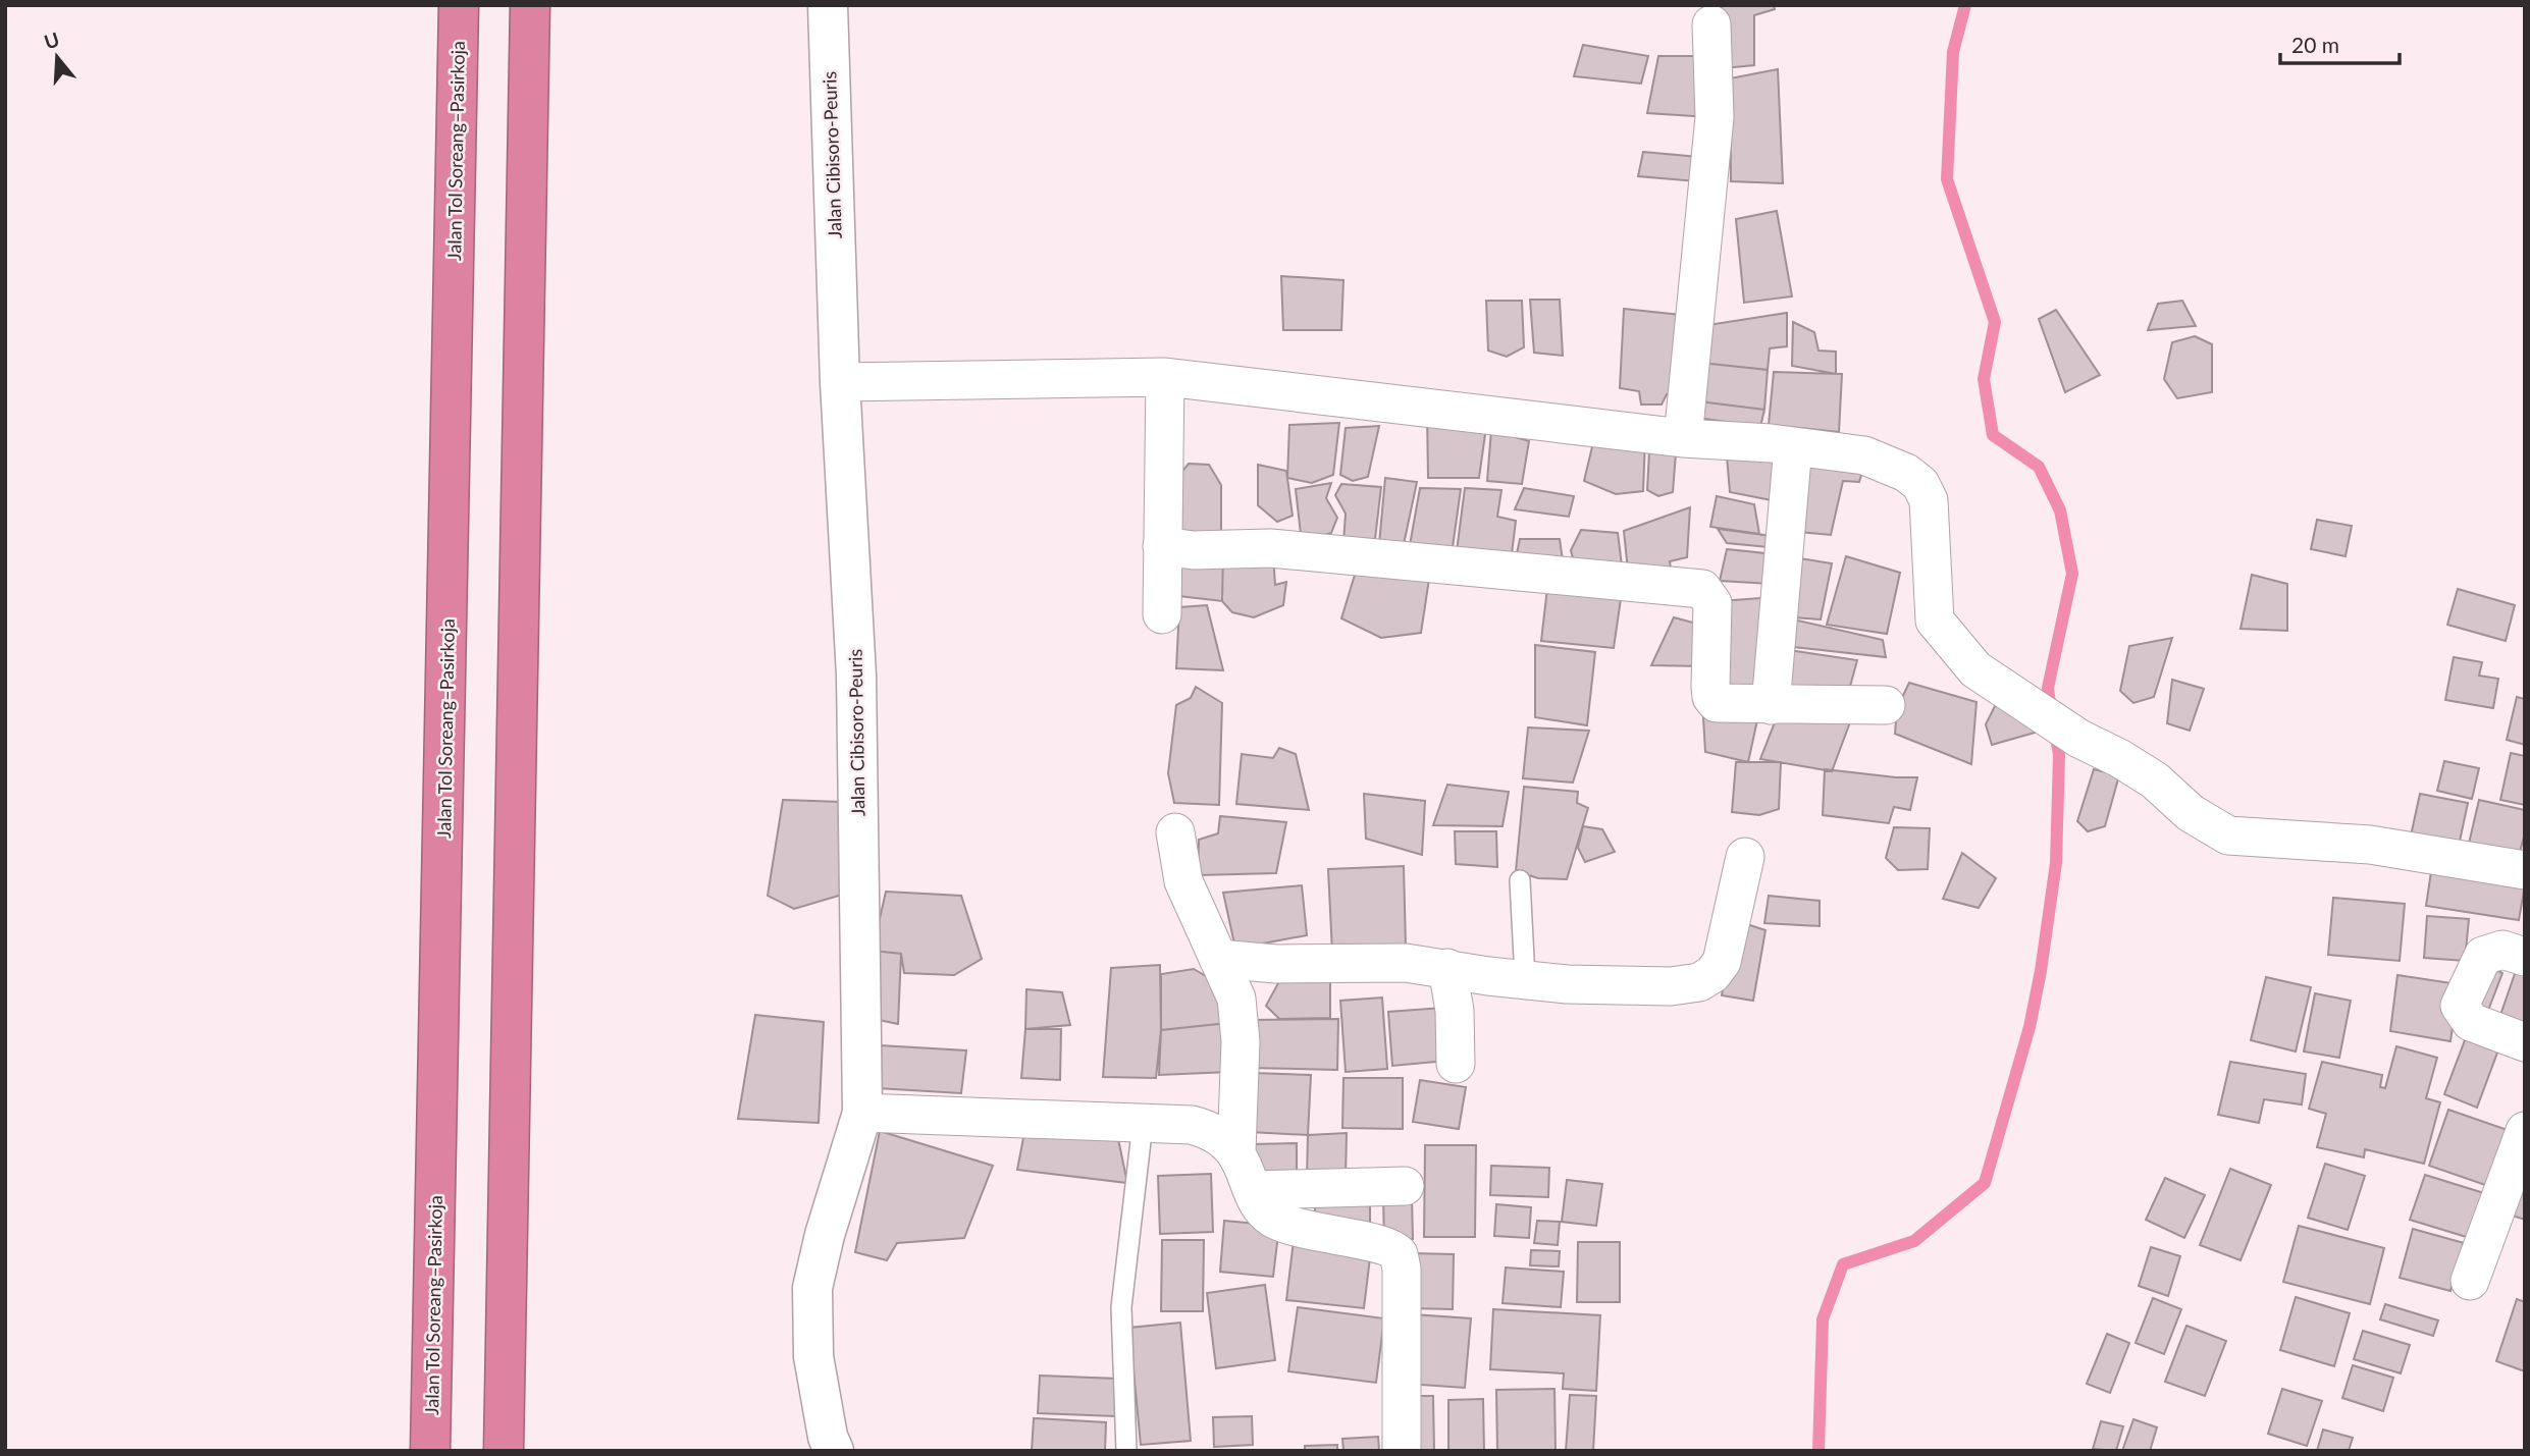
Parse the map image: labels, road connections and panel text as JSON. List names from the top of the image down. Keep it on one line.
{"streets":{"highway":["Jalan Tol Soreang–Pasirkoja"],"street":["Jalan Cibisoro-Peuris"]},"scale_bar":"20 m","north":"top"}
